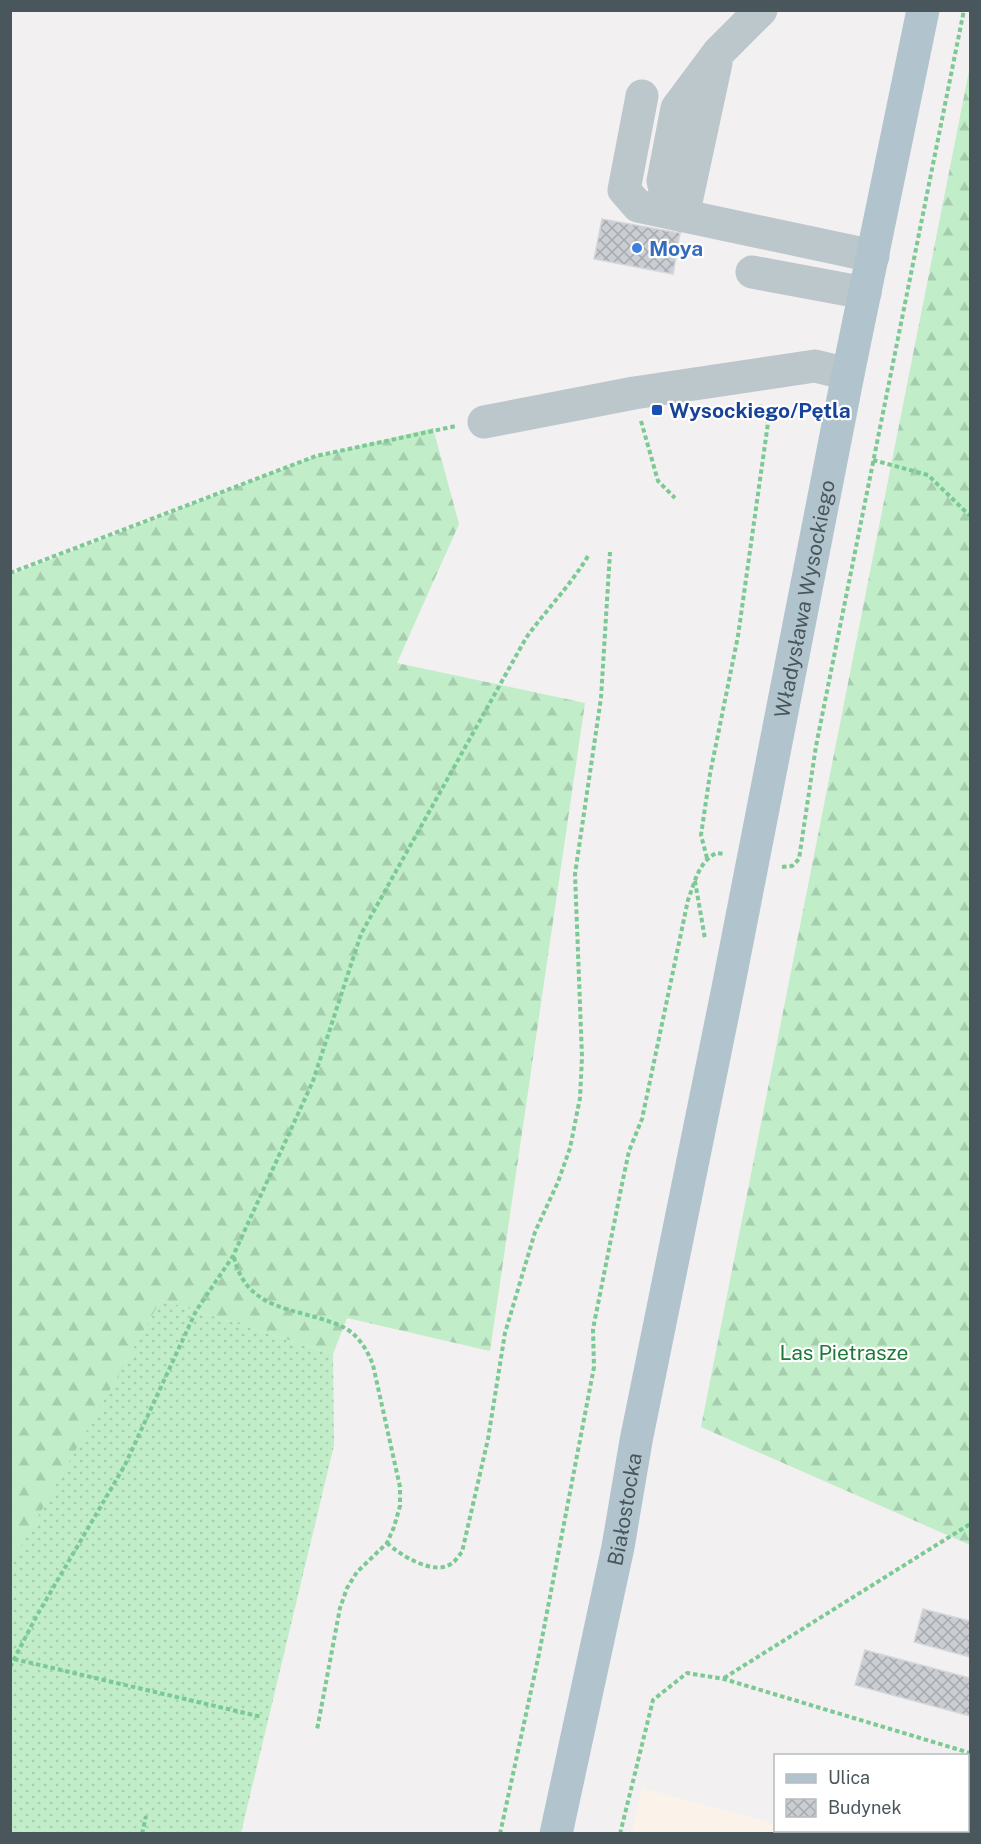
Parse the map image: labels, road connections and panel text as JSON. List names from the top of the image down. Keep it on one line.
{"streets":{"main road":["Władysława Wysockiego","Białostocka"]},"crossings":[["Władysława Wysockiego","Białostocka"]],"parks":["Las Pietrasze"],"places":{"other":["Moya"],"transit":["Wysockiego/Pętla"]},"legend":["Ulica","Budynek"]}
